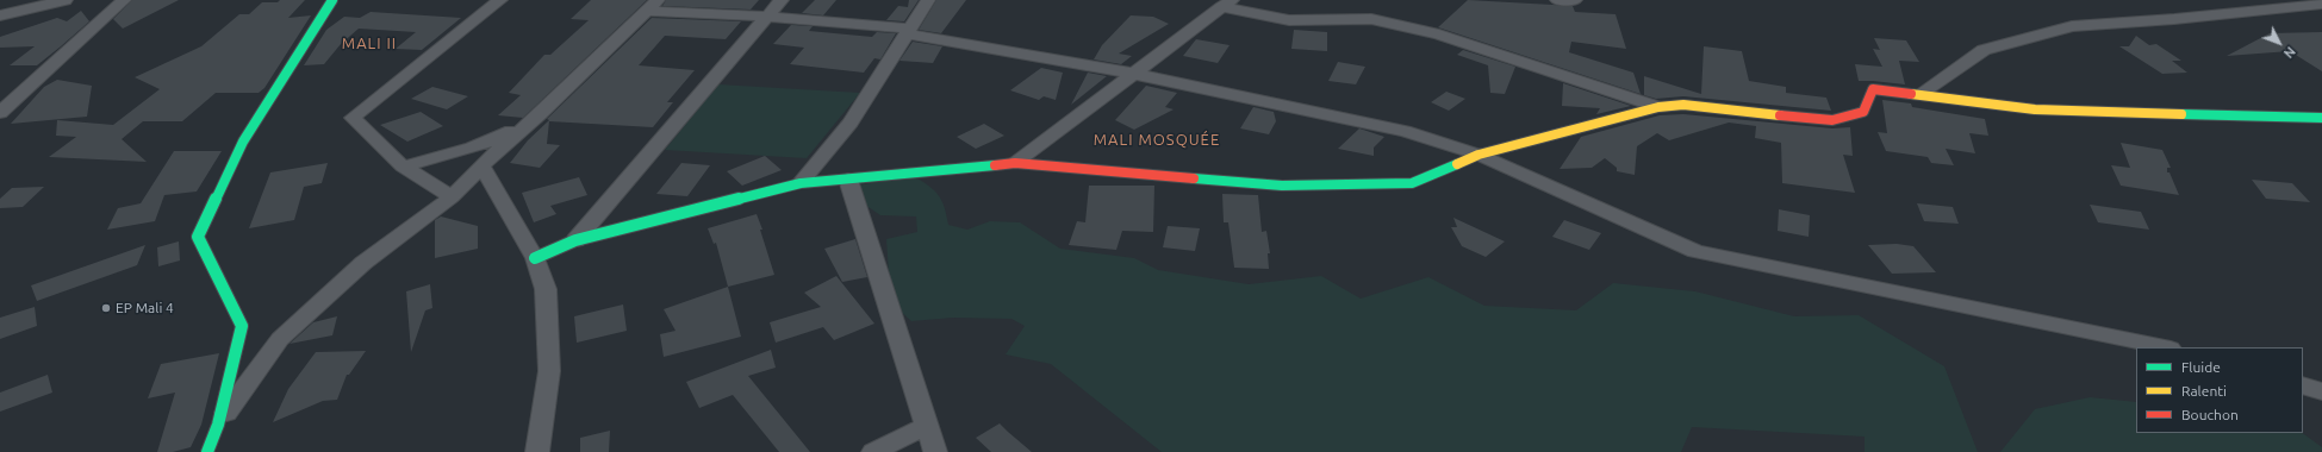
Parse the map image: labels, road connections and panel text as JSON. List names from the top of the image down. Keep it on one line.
{"districts":["MALI II","MALI MOSQUÉE"],"places":["EP Mali 4"],"legend":["Fluide","Ralenti","Bouchon"],"north":"bottom right"}
